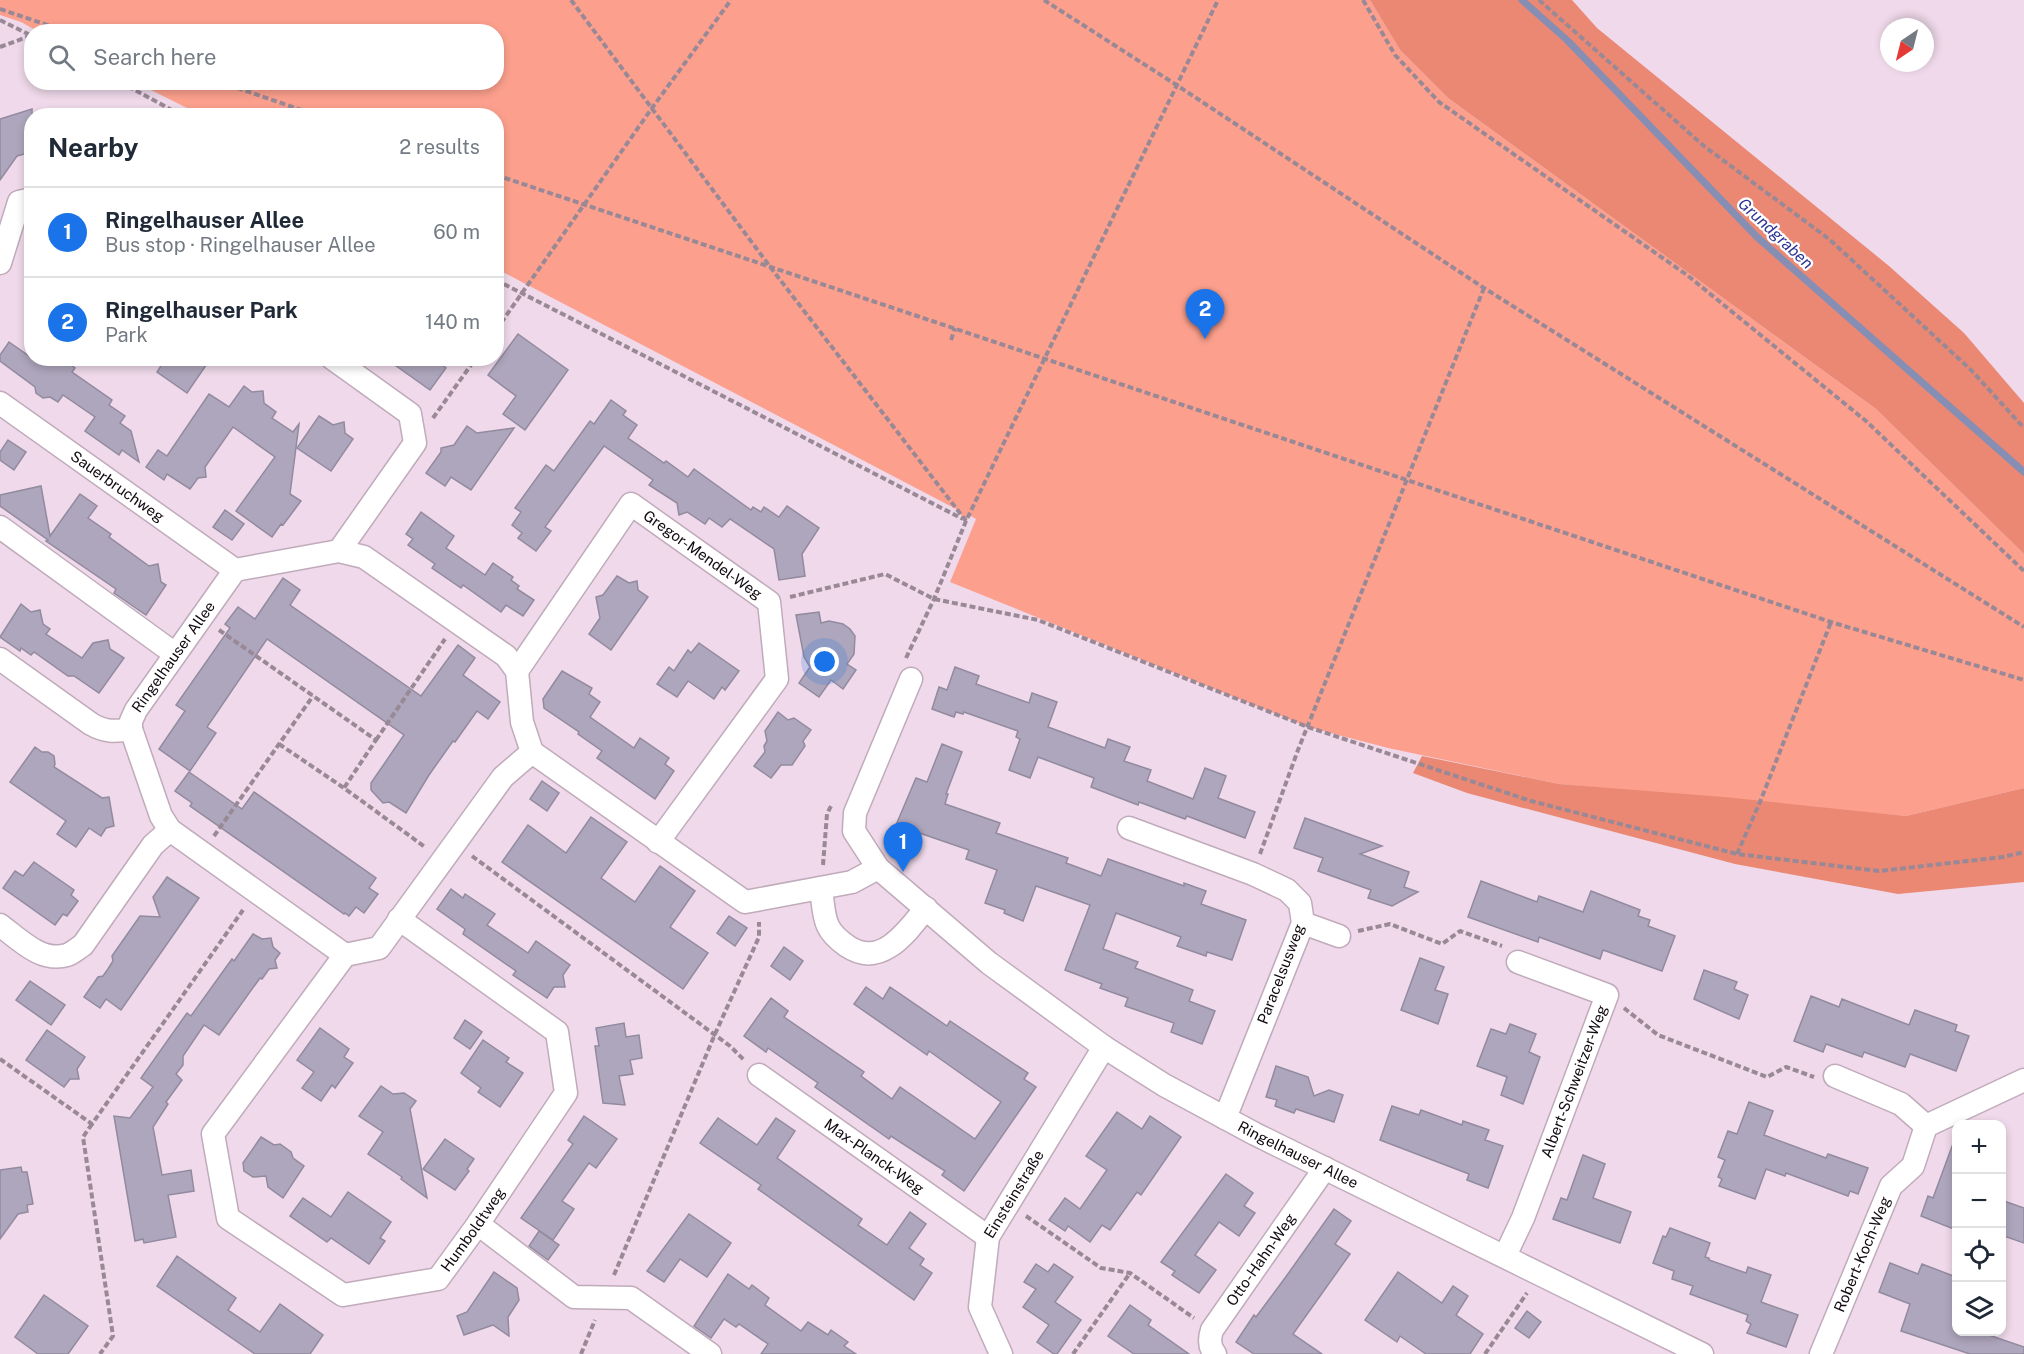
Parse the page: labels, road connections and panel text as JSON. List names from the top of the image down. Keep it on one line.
{"streets":{"street":["Sauerbruchweg","Gregor-Mendel-Weg","Ringelhauser Allee","Paracelsusweg","Albert-Schweitzer-Weg","Max-Planck-Weg","Einsteinstraße","Humboldtweg","Robert-Koch-Weg","Otto-Hahn-Weg"]},"crossings":[["Sauerbruchweg","Ringelhauser Allee"],["Ringelhauser Allee","Paracelsusweg"],["Ringelhauser Allee","Albert-Schweitzer-Weg"],["Ringelhauser Allee","Einsteinstraße"],["Ringelhauser Allee","Humboldtweg"],["Ringelhauser Allee","Otto-Hahn-Weg"],["Max-Planck-Weg","Einsteinstraße"]],"water":["Grundgraben"],"north":"bottom left","page":{"search":"Search here","heading":["Nearby","2 results"],"list":[{"mark":"1","name":"Ringelhauser Allee","note":"Bus stop · Ringelhauser Allee","value":"60 m"},{"mark":"2","name":"Ringelhauser Park","note":"Park","value":"140 m"}],"pins":["2","1"],"map_buttons":["+","−"]}}
